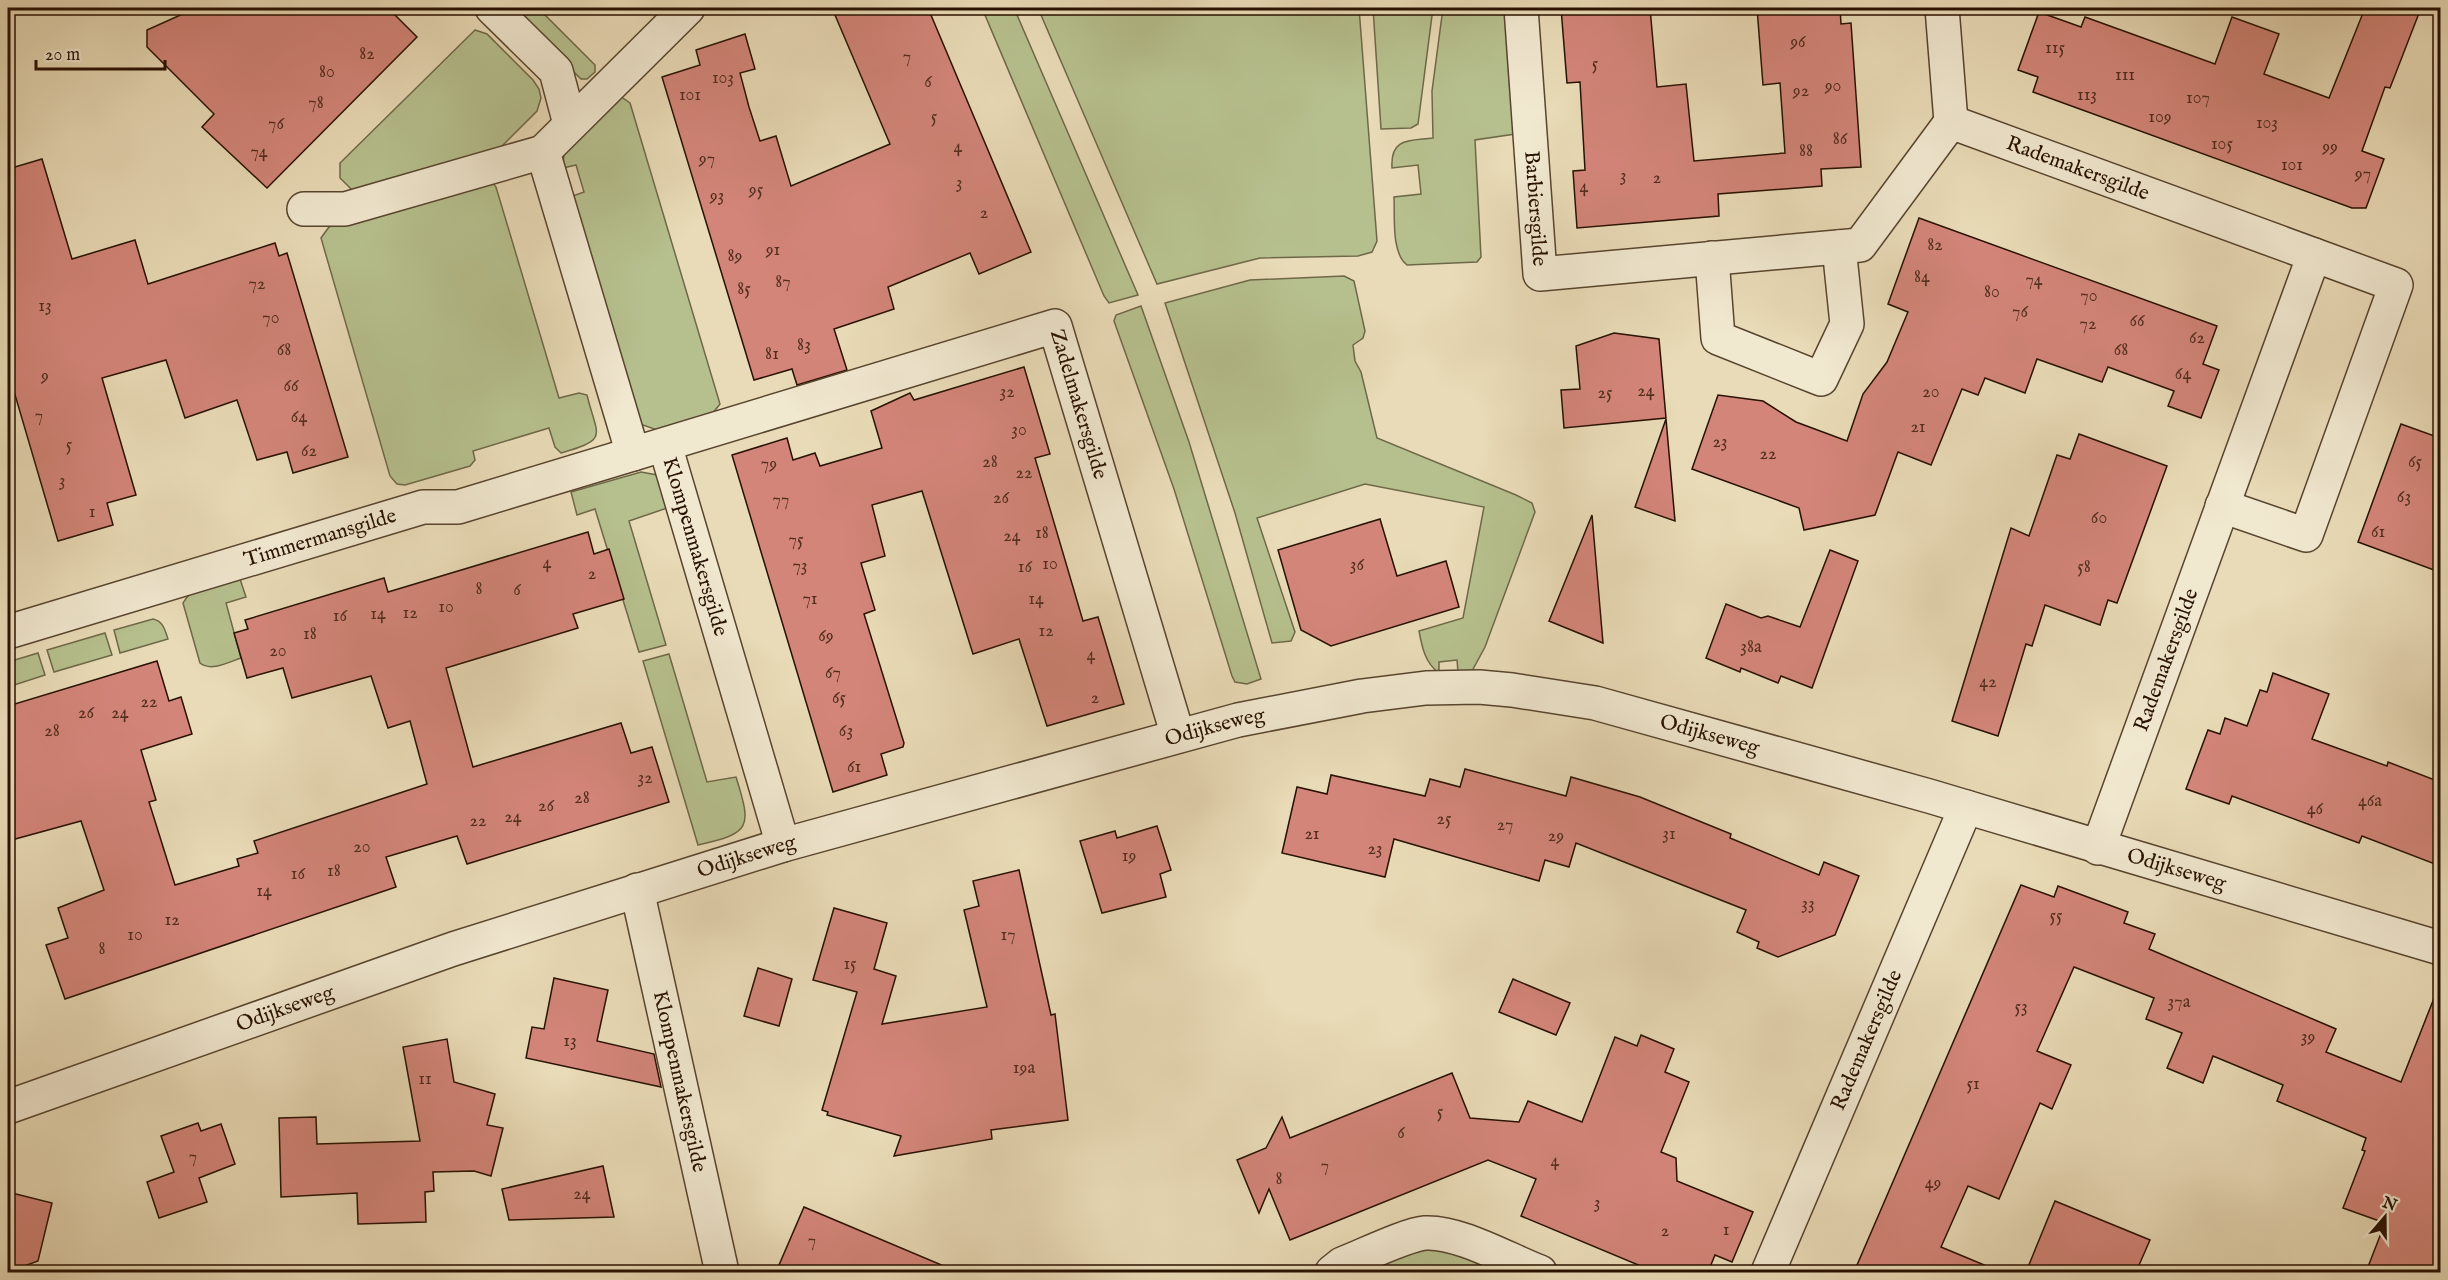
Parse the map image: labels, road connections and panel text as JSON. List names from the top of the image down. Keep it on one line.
{"streets":{"street":["Rademakersgilde","Barbiersgilde","Zadelmakersgilde","Timmermansgilde","Klompenmakersgilde","Odijkseweg"]},"crossings":[["Rademakersgilde","Barbiersgilde"],["Rademakersgilde","Odijkseweg"],["Zadelmakersgilde","Klompenmakersgilde"],["Zadelmakersgilde","Odijkseweg"],["Timmermansgilde","Klompenmakersgilde"],["Klompenmakersgilde","Odijkseweg"]],"house_numbers":["96","115","82","7","5","80","111","103","6","90","92","101","113","107","78","5","109","103","76","86","105","4","99","88","74","97","101","97","3","2","3","4","95","93","2","82","91","89","84","74","87","72","85","80","70","13","76","70","66","72","62","83","68","68","81","64","9","66","24","32","20","25","7","64","21","30","23","5","62","22","28","65","79","22","3","63","26","77","1","60","61","18","24","75","4","10","36","73","16","58","2","8","6","71","14","10","12","14","16","12","18","69","38a","20","4","67","42","65","2","22","26","24","28","63","61","32","28","46a","26","46","24","25","22","27","21","31","29","20","23","19","18","16","14","33","55","12","10","17","8","15","37a","53","39","13","19a","11","51","5","6","7","4","7","8","49","24","3","1","2","7"],"scale_bar":"20 m","north":"top"}
